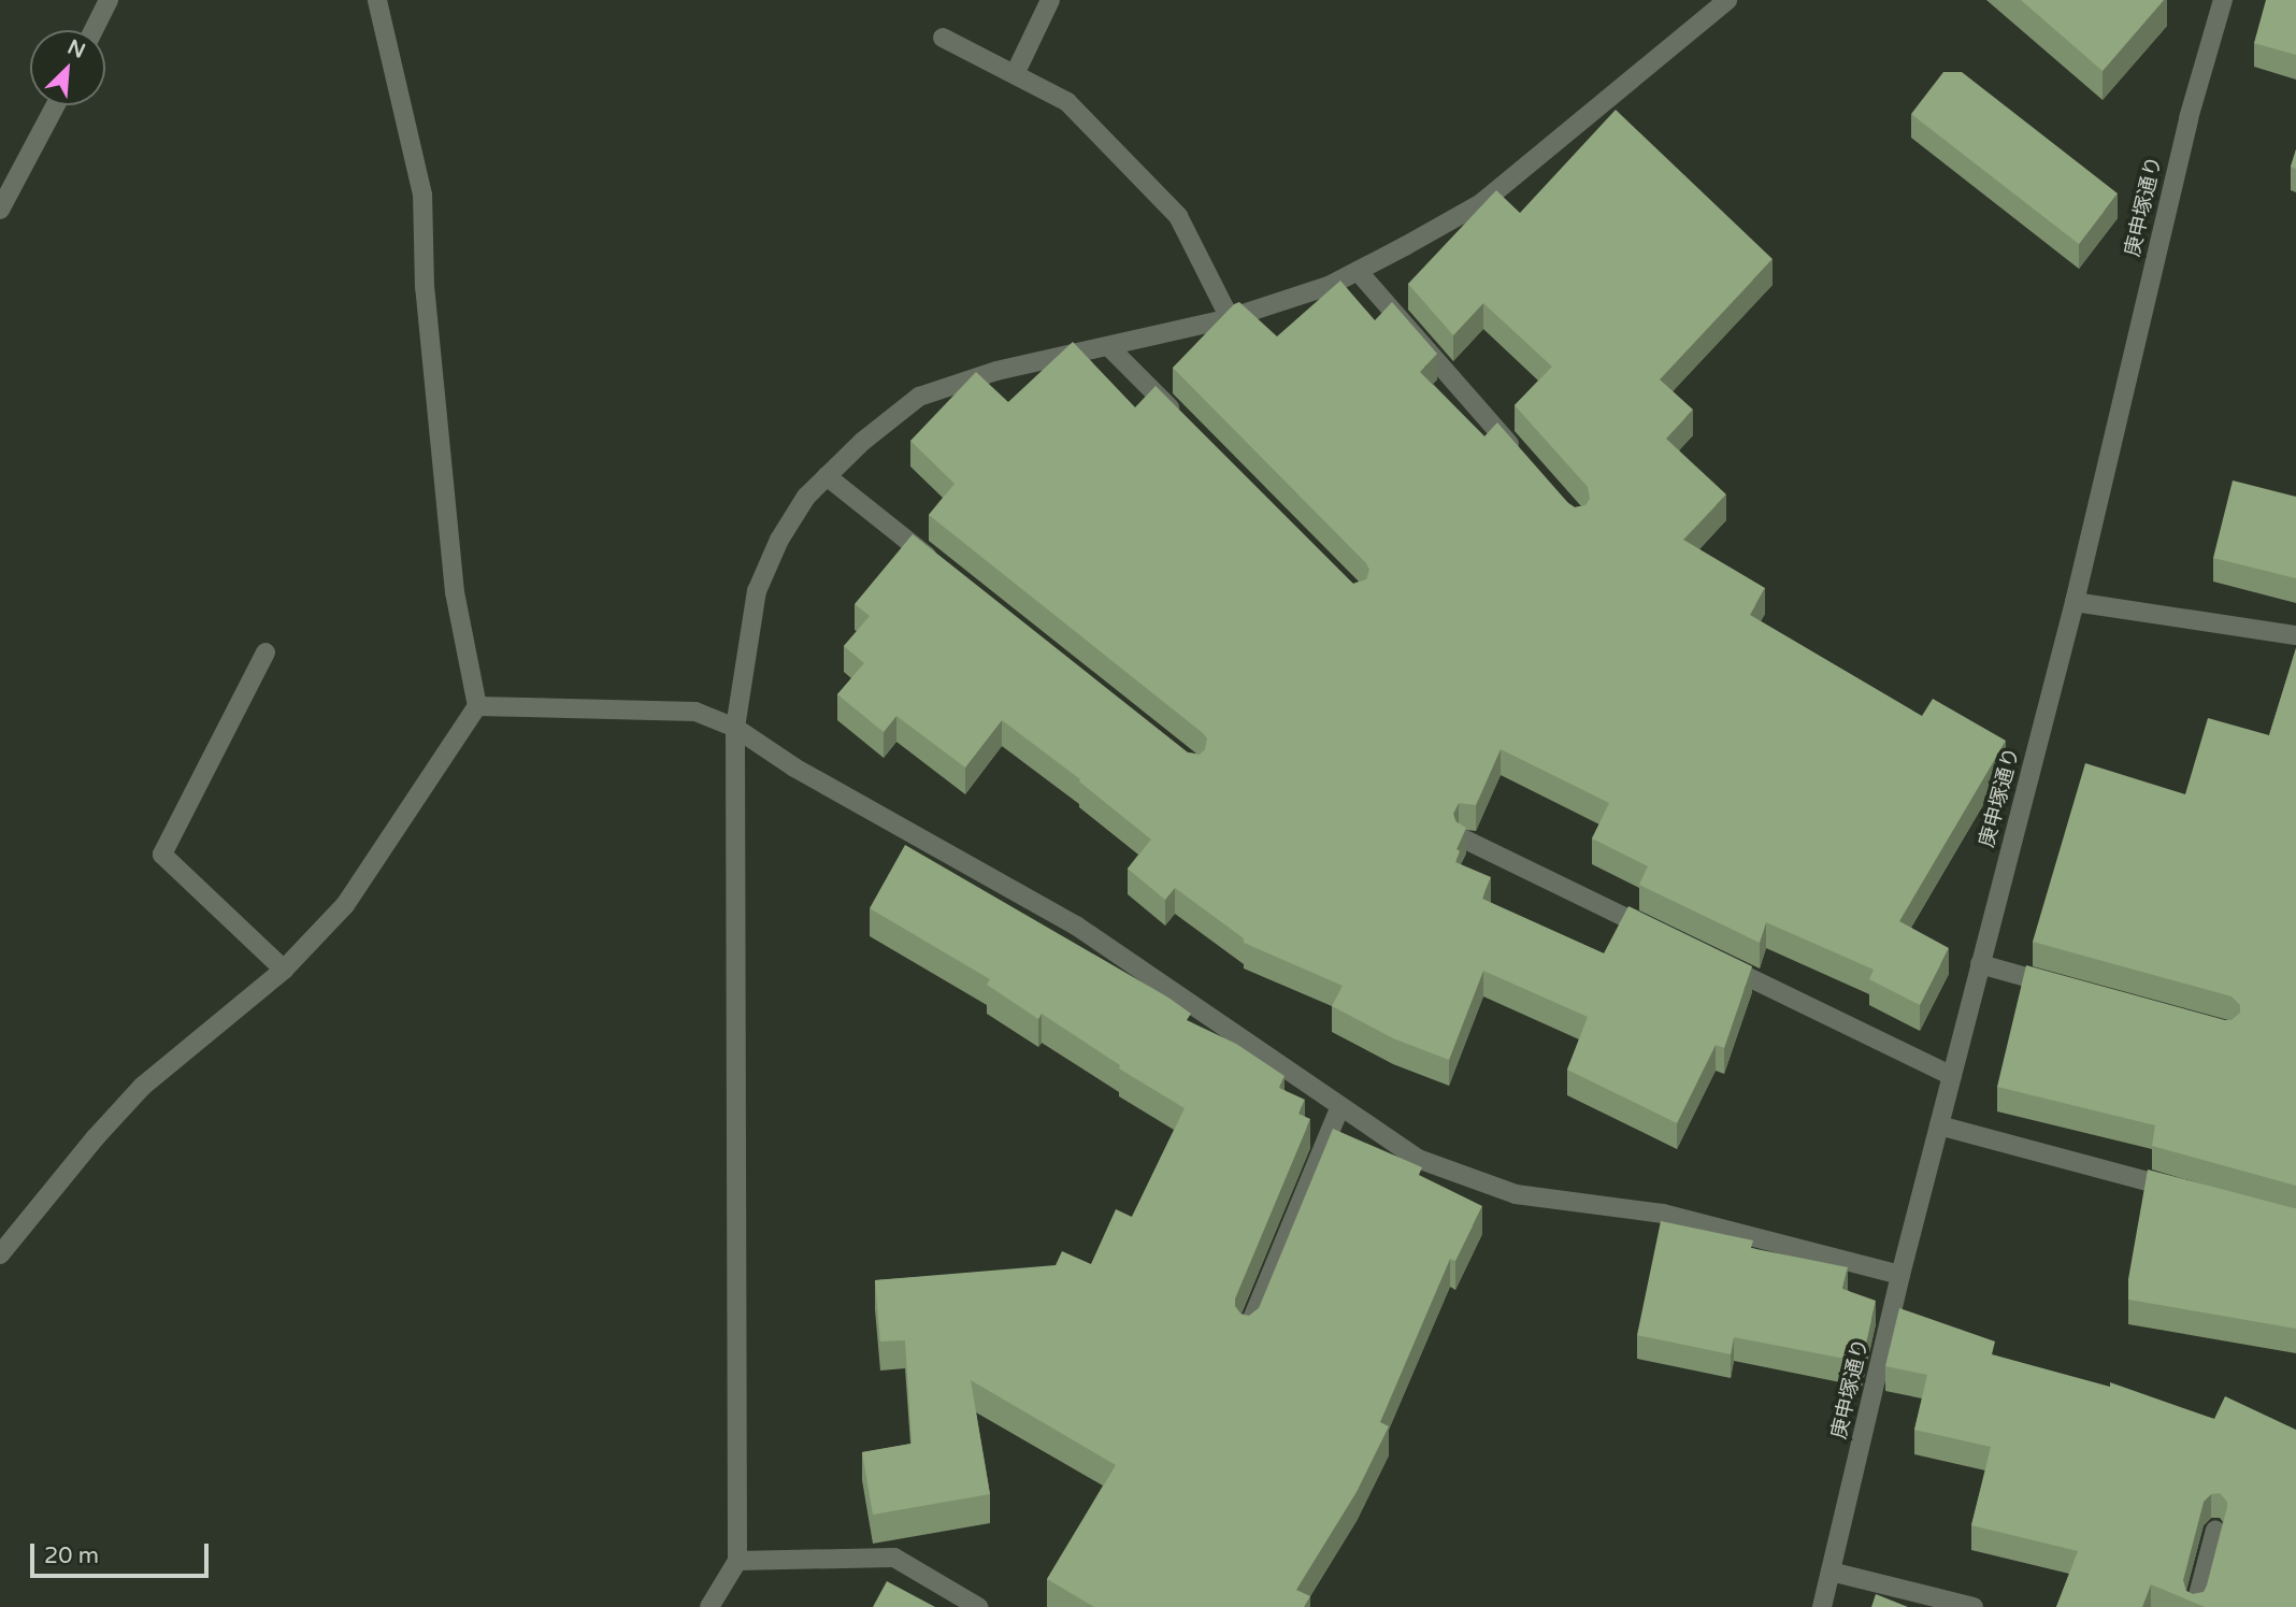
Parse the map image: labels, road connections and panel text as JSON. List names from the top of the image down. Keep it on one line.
{"streets":{"street":["庚申塚通り"]},"scale_bar":"20 m","north":"top right"}
